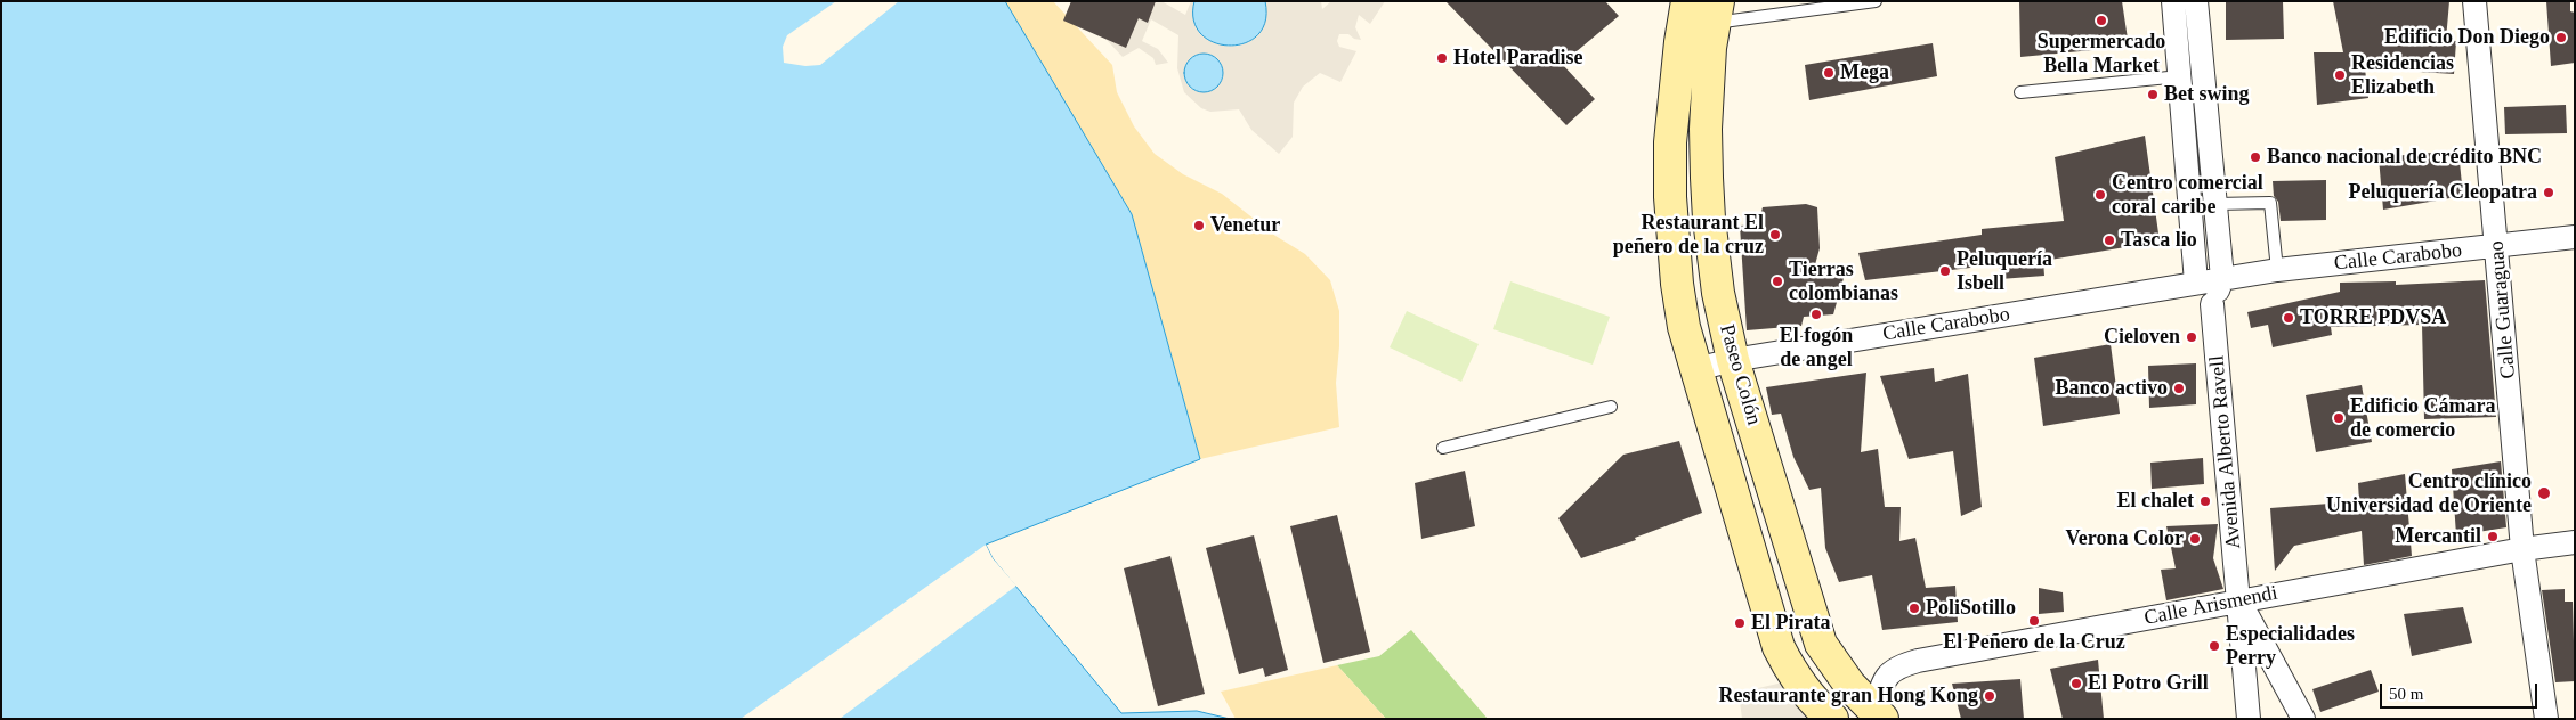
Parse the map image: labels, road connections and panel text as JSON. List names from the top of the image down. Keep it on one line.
{"streets":{"street":["Calle Carabobo","Calle Guaraguao","Paseo Colón","Avenida Alberto Ravell","Calle Arismendi"]},"crossings":[["Calle Carabobo","Calle Guaraguao"],["Calle Carabobo","Paseo Colón"],["Calle Guaraguao","Calle Arismendi"],["Paseo Colón","Calle Arismendi"],["Avenida Alberto Ravell","Calle Arismendi"]],"places":["Supermercado Bella Market","Edificio Don Diego","Hotel Paradise","Mega","Residencias Elizabeth","Bet swing","Banco nacional de crédito BNC","Peluquería Cleopatra","Centro comercial coral caribe","Venetur","Restaurant El peñero de la cruz","Tasca lio","Peluquería Isbell","Tierras colombianas","El fogón de angel","TORRE PDVSA","Cieloven","Banco activo","Edificio Cámara de comercio","Centro clínico Universidad de Oriente","El chalet","Mercantil","Verona Color","PoliSotillo","El Peñero de la Cruz","El Pirata","Especialidades Perry","El Potro Grill","Restaurante gran Hong Kong"],"scale_bar":"50 m"}
